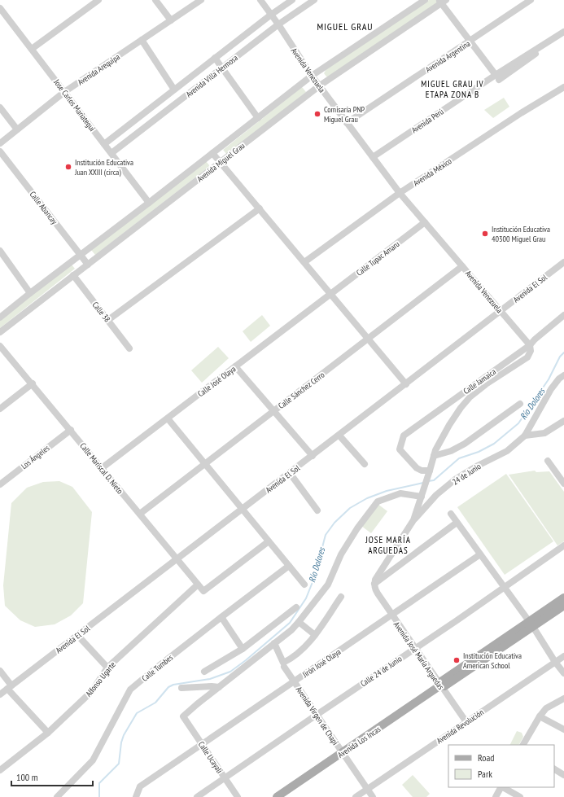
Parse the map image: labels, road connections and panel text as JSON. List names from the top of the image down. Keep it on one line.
{"streets":{"main road":["Avenida Los Incas"],"street":["Avenida Argentina","Avenida Arequipa","Avenida Venezuela","Avenida Villa Hermosa","Jose Carlos Mariategui","Avenida Perú","Avenida Miguel Grau","Avenida México","Calle Abancay","Calle Tupac Amaru","Avenida El Sol","Calle 38","Calle José Olaya","Calle Jamaica","Calle Sánchez Cerro","Los Ángeles","Calle Mariscal D. Nieto","24 de Junio","Avenida José María Arguedas","Jirón José Olaya","Calle Tumbes","Calle 24 de Junio","Alfonso Ugarte","Avenida Virgen de Chapi","Avenida Revolución","Calle Ucayali"]},"crossings":[["Avenida Argentina","Avenida Venezuela"],["Avenida Arequipa","Jose Carlos Mariategui"],["Avenida Venezuela","Avenida Villa Hermosa"],["Avenida Venezuela","Avenida Perú"],["Avenida Venezuela","Avenida Miguel Grau"],["Avenida Venezuela","Avenida México"],["Avenida Venezuela","Calle Tupac Amaru"],["Avenida Venezuela","Avenida El Sol"],["Avenida Venezuela","Calle Jamaica"],["Avenida Venezuela","Calle Sánchez Cerro"],["Avenida Villa Hermosa","Jose Carlos Mariategui"],["Jose Carlos Mariategui","Avenida Miguel Grau"],["Avenida Miguel Grau","Calle Abancay"],["Avenida Miguel Grau","Calle 38"],["Calle Tupac Amaru","Calle José Olaya"],["Avenida El Sol","Calle Mariscal D. Nieto"],["Calle José Olaya","Calle Mariscal D. Nieto"],["Calle Sánchez Cerro","Calle Mariscal D. Nieto"],["Los Ángeles","Calle Mariscal D. Nieto"],["Calle Mariscal D. Nieto","Alfonso Ugarte"],["Avenida José María Arguedas","Jirón José Olaya"],["Avenida José María Arguedas","Calle 24 de Junio"],["Avenida José María Arguedas","Avenida Revolución"],["Avenida José María Arguedas","Avenida Los Incas"],["Jirón José Olaya","Avenida Virgen de Chapi"],["Jirón José Olaya","Calle Ucayali"],["Calle 24 de Junio","Avenida Virgen de Chapi"],["Calle 24 de Junio","Calle Ucayali"],["Avenida Virgen de Chapi","Avenida Revolución"],["Avenida Virgen de Chapi","Avenida Los Incas"]],"districts":["MIGUEL GRAU","MIGUEL GRAU IV ETAPA ZONA B","JOSE MARÍA ARGUEDAS"],"water":["Río Dolores"],"places":["Comisaría PNP Miguel Grau","Institución Educativa Juan XXIII (circa)","Institución Educativa 40300 Miguel Grau","Institución Educativa American School"],"legend":["Road","Park"],"scale_bar":"100 m"}
